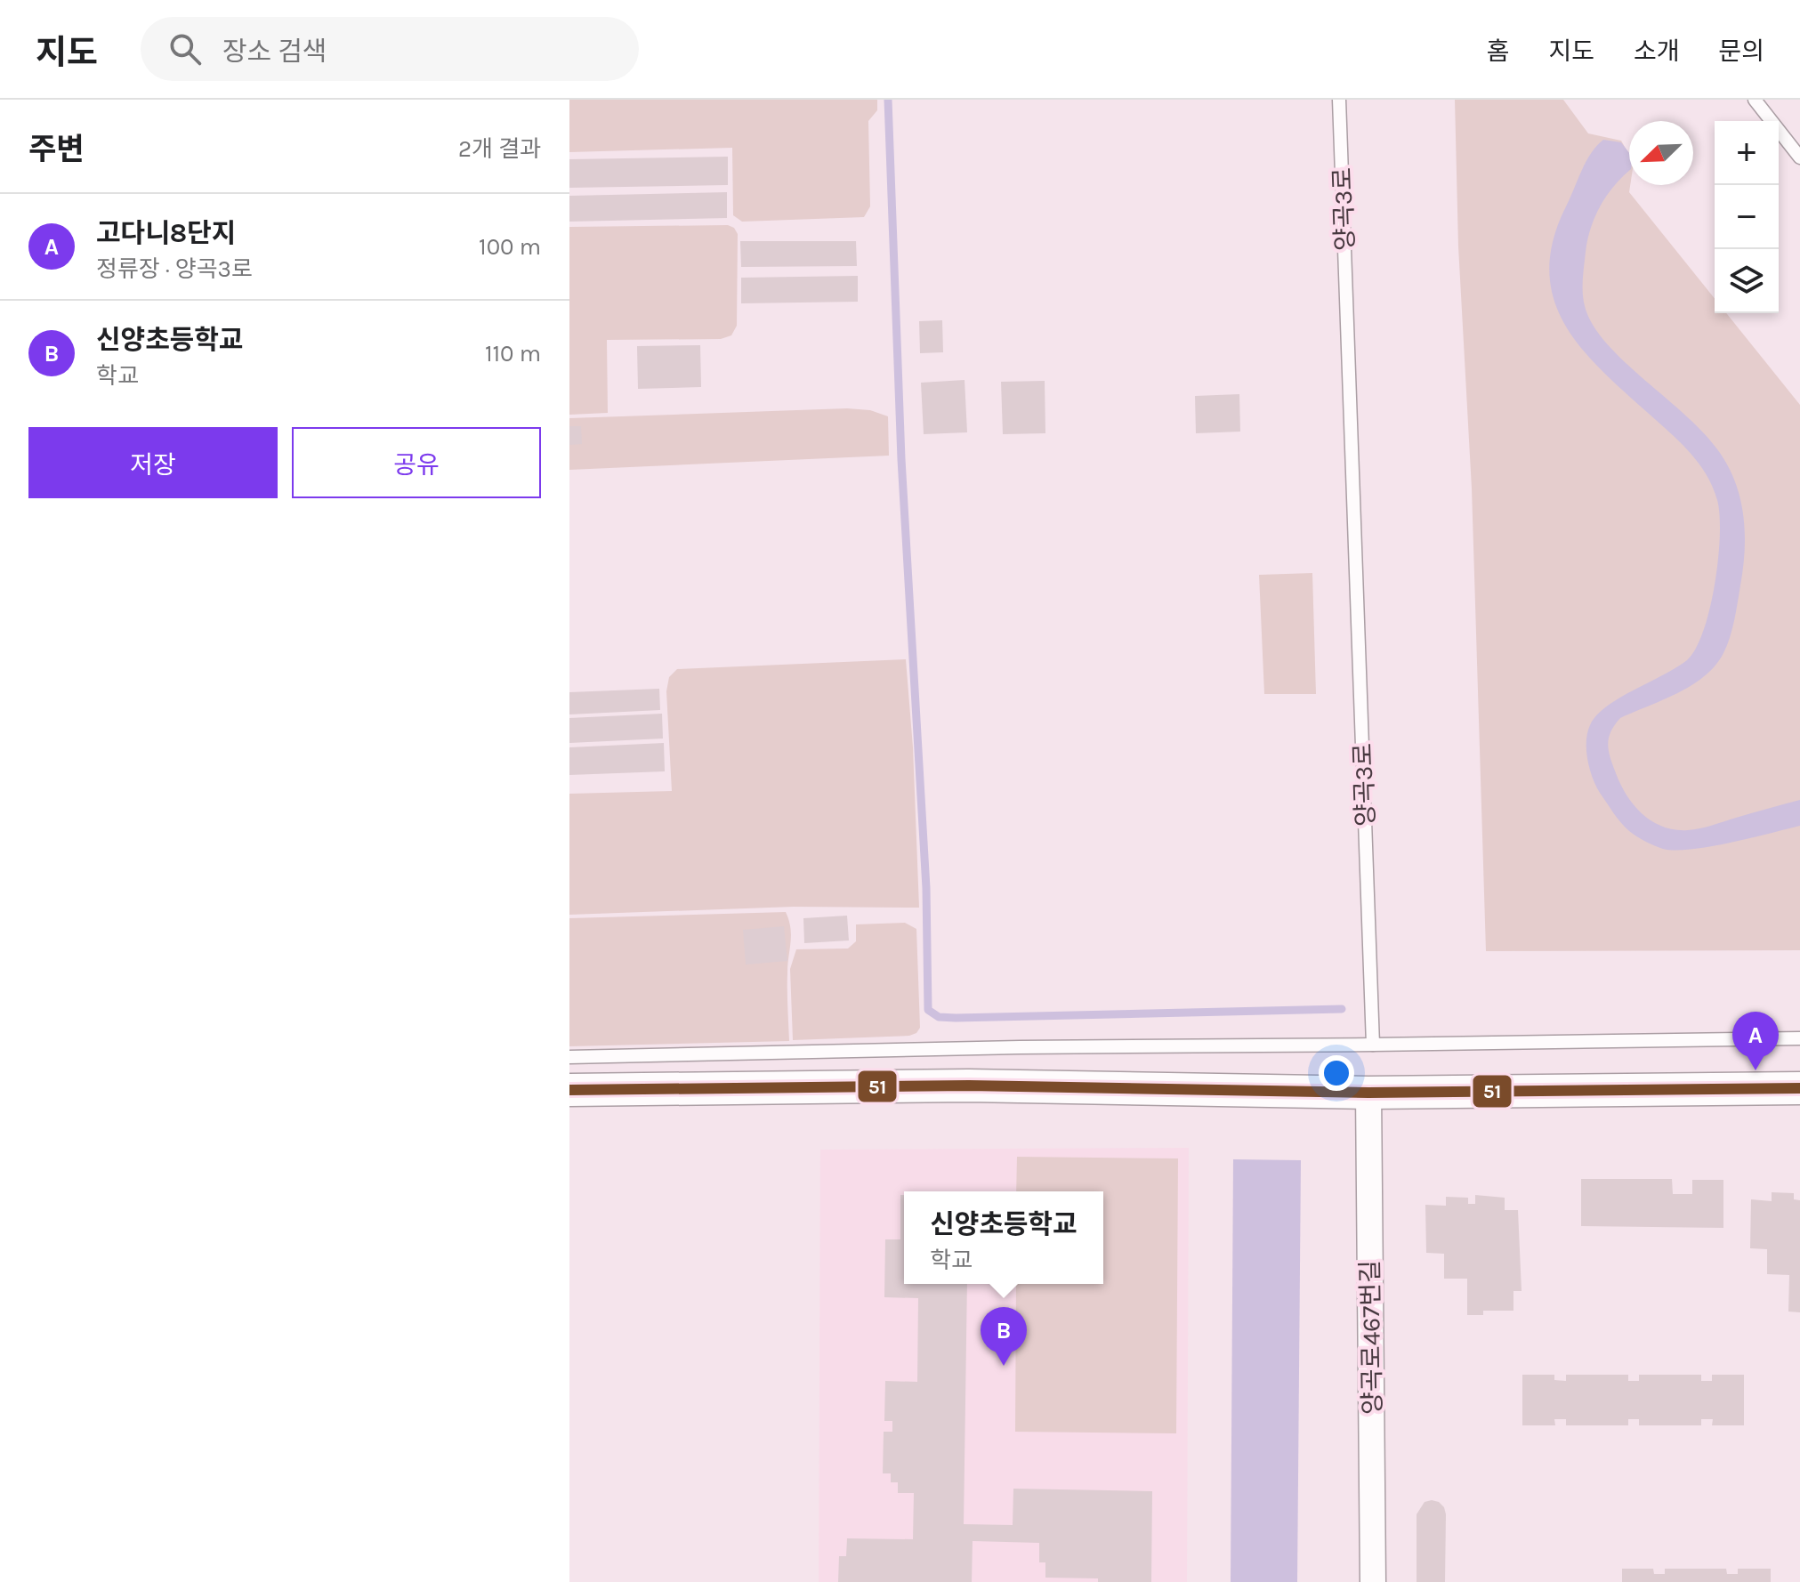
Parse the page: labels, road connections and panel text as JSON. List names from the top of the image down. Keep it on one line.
{"streets":{"street":["양곡로467번길"],"lane":["양곡3로"]},"lines":["transit line 51"],"north":"bottom left","page":{"header":"지도","search":"장소 검색","nav":["홈","지도","소개","문의"],"heading":["주변","2개 결과"],"map_buttons":["+","−"],"list":[{"mark":"A","name":"고다니8단지","note":"정류장 · 양곡3로","value":"100 m"},{"mark":"B","name":"신양초등학교","note":"학교","value":"110 m"}],"buttons":["저장","공유"],"pins":["A","B"],"popup":["신양초등학교","학교"]}}
